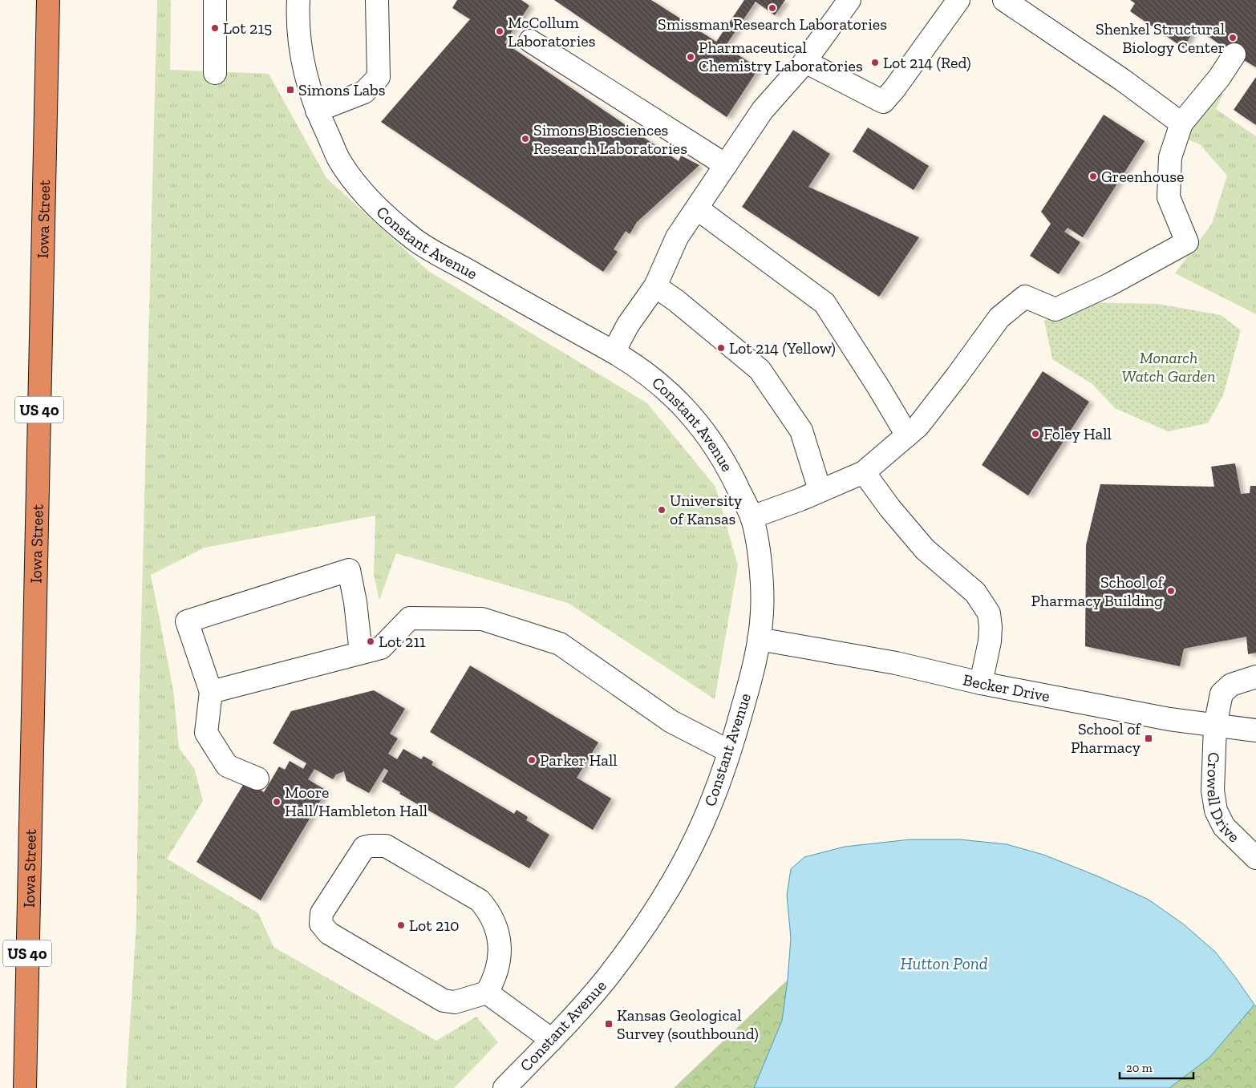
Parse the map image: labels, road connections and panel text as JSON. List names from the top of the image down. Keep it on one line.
{"streets":{"highway":["Iowa Street","US 40"],"street":["Constant Avenue","Becker Drive","Crowell Drive"]},"crossings":[["Constant Avenue","Becker Drive"],["Becker Drive","Crowell Drive"]],"water":["Hutton Pond"],"parks":["Monarch Watch Garden"],"places":{"other":["Smissman Research Laboratories","Lot 215","McCollum Laboratories","Shenkel Structural Biology Center","Pharmaceutical Chemistry Laboratories","Lot 214 (Red)","Simons Biosciences Research Laboratories","Greenhouse","Lot 214 (Yellow)","Foley Hall","University of Kansas","School of Pharmacy Building","Lot 211","Parker Hall","Moore Hall/Hambleton Hall","Lot 210"],"transit":["Simons Labs","School of Pharmacy","Kansas Geological Survey (southbound)"]},"scale_bar":"20 m"}
